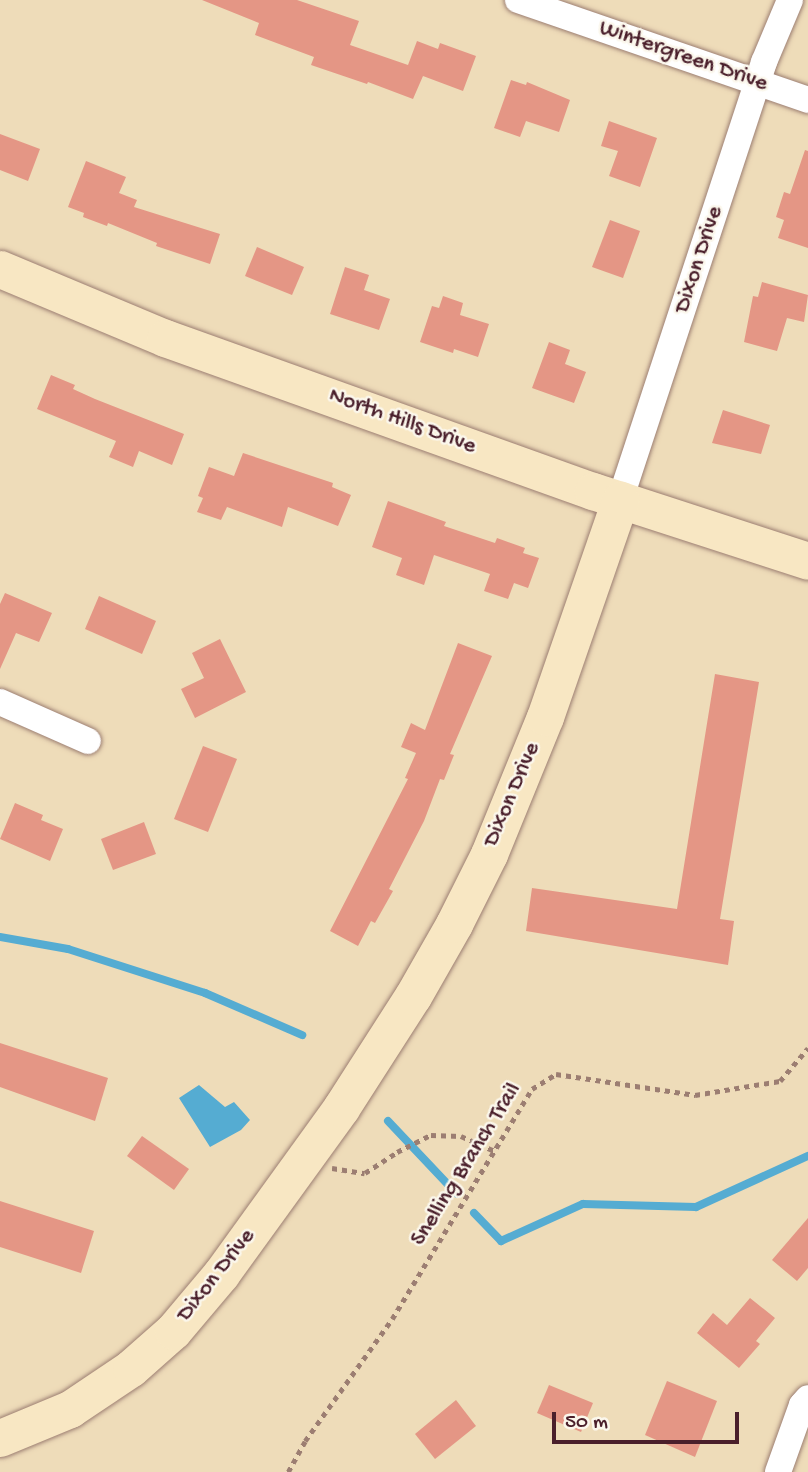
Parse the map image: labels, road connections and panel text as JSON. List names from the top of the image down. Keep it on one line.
{"streets":{"street":["Wintergreen Drive","Dixon Drive","North Hills Drive"],"path":["Snelling Branch Trail"]},"crossings":[["Wintergreen Drive","Dixon Drive"],["Dixon Drive","North Hills Drive"]],"scale_bar":"50 m"}
